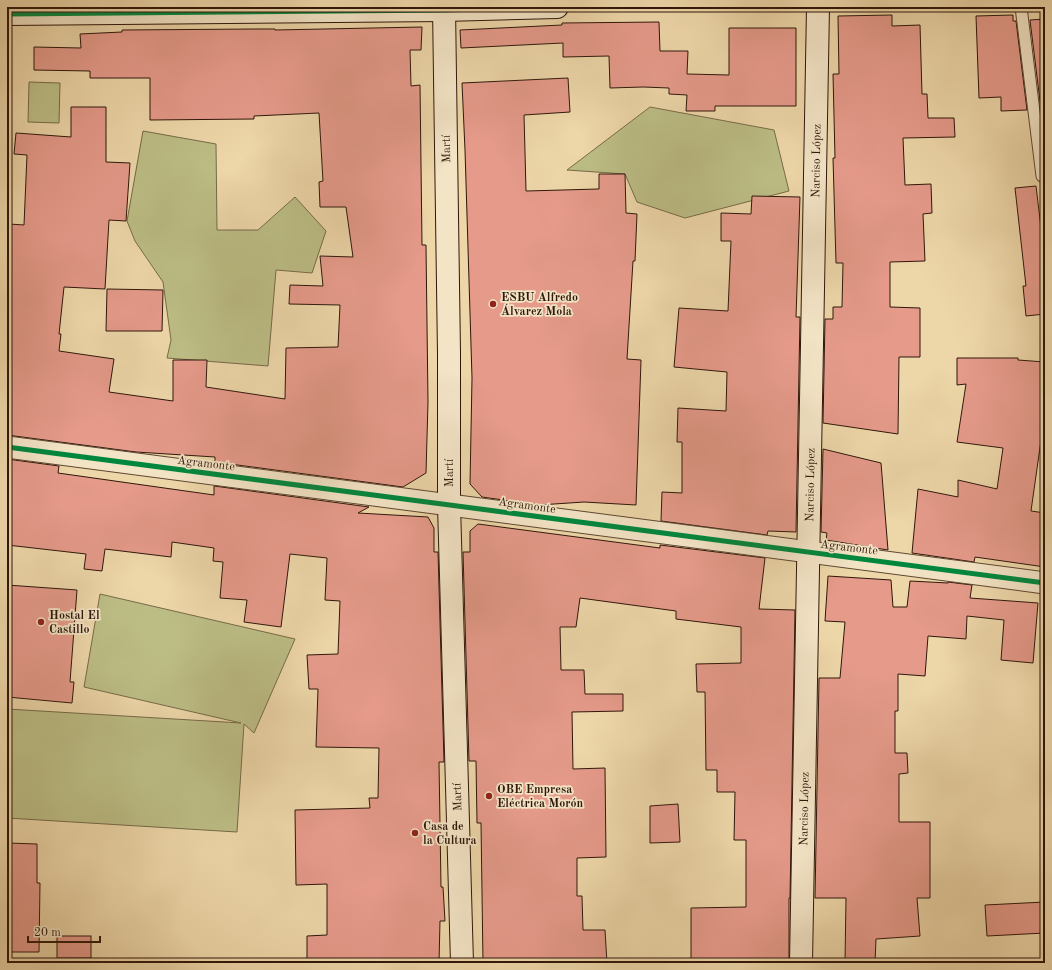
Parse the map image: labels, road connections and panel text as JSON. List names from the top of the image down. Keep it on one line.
{"streets":{"main road":["Martí","Narciso López"],"street":["Agramonte"]},"crossings":[["Martí","Agramonte"],["Narciso López","Agramonte"]],"places":["ESBU Alfredo Álvarez Mola","Hostal El Castillo","OBE Empresa Eléctrica Morón","Casa de la Cultura"],"scale_bar":"20 m"}
